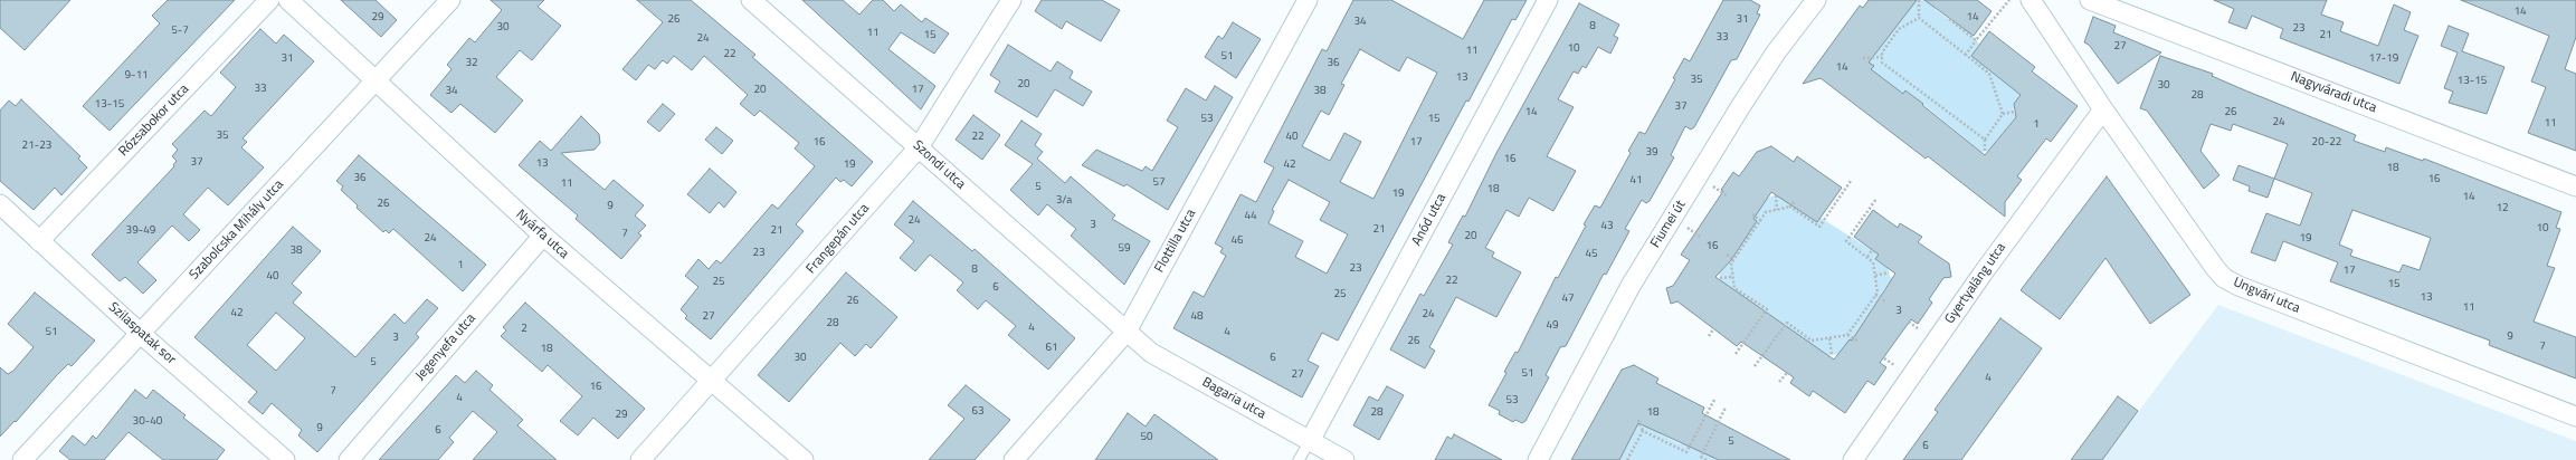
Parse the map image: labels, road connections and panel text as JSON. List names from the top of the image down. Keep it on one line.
{"streets":{"street":["Nagyváradi utca","Rózsabokor utca","Szondi utca","Anód utca","Fiumei út","Szabolcska Mihály utca","Nyárfa utca","Frangepán utca","Flottilla utca","Gyertyaláng utca","Ungvári utca","Szilaspatak sor","Jegenyefa utca","Bagaria utca"]},"crossings":[["Rózsabokor utca","Szilaspatak sor"],["Szondi utca","Frangepán utca"],["Szondi utca","Flottilla utca"],["Szondi utca","Bagaria utca"],["Anód utca","Bagaria utca"],["Szabolcska Mihály utca","Nyárfa utca"],["Szabolcska Mihály utca","Szilaspatak sor"],["Nyárfa utca","Frangepán utca"],["Nyárfa utca","Jegenyefa utca"],["Flottilla utca","Bagaria utca"],["Gyertyaláng utca","Ungvári utca"]],"house_numbers":["14","29","14","26","31","34","8","30","23","5-7","11","15","21","33","24","27","10","11","22","51","31","17-19","32","36","14","9-11","13","35","13-15","20","30","33","20","17","34","38","28","13-15","37","14","26","53","15","24","11","1","35","22","40","16","17","20-22","21-23","39","16","37","13","19","42","18","36","16","41","57","11","5","18","19","14","3/a","26","9","12","44","24","3","43","10","21","39-49","21","7","20","24","19","46","16","59","38","23","45","1","23","8","17","40","22","25","15","6","25","13","47","26","11","3","42","24","27","48","28","49","4","2","51","4","9","3","26","7","61","18","30","6","5","51","27","4","16","7","4","53","63","28","18","29","30-40","9","6","50","5","6"]}
